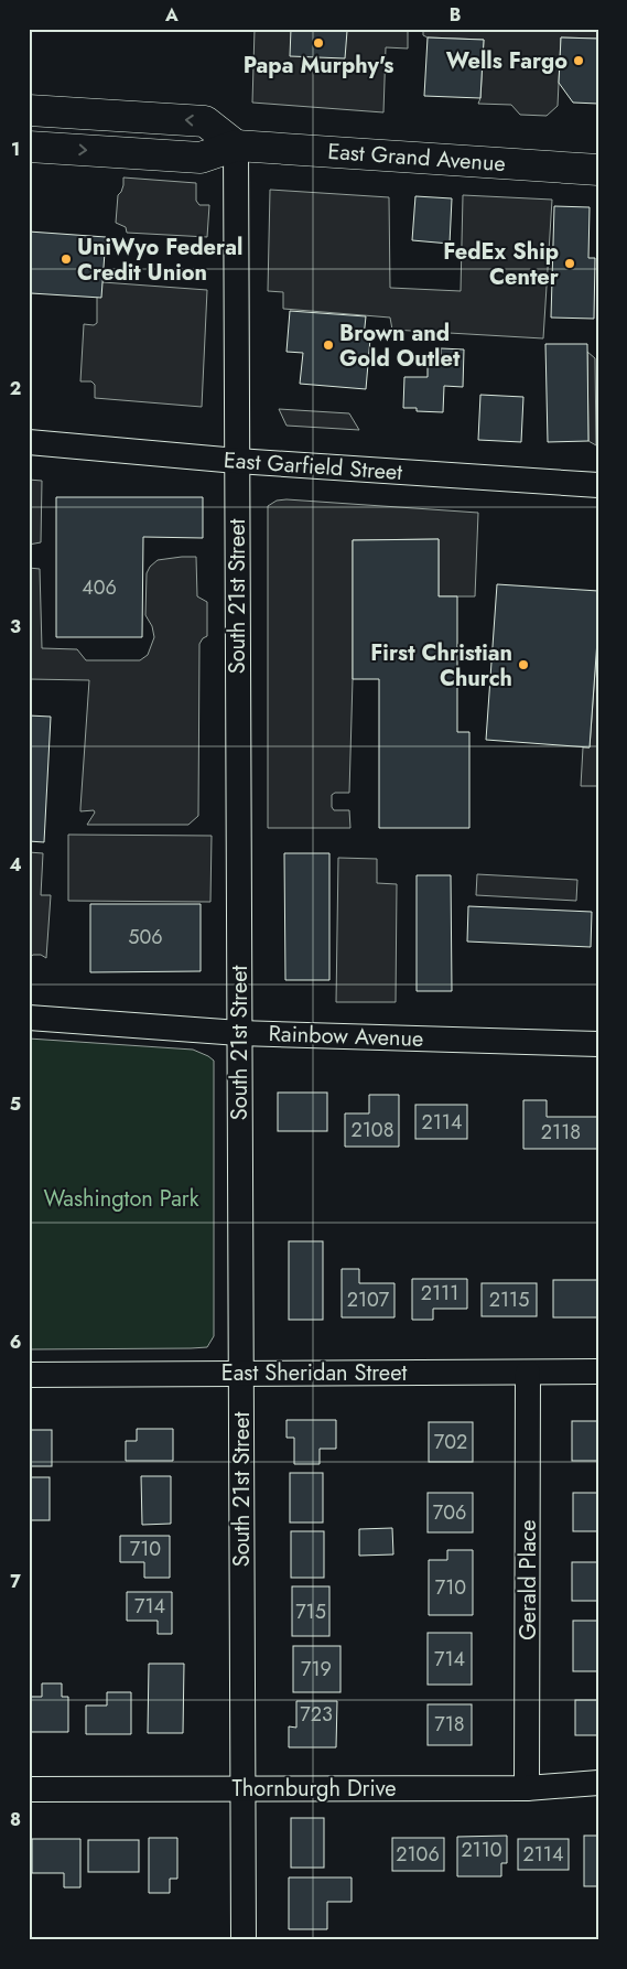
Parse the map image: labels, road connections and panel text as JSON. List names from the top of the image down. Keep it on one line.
{"streets":{"main road":["East Grand Avenue"],"street":["East Garfield Street","South 21st Street","Rainbow Avenue","East Sheridan Street","Gerald Place","Thornburgh Drive"]},"crossings":[["East Grand Avenue","South 21st Street"],["East Garfield Street","South 21st Street"],["South 21st Street","Rainbow Avenue"],["South 21st Street","East Sheridan Street"],["South 21st Street","Thornburgh Drive"],["East Sheridan Street","Gerald Place"],["Gerald Place","Thornburgh Drive"]],"parks":["Washington Park"],"places":["Papa Murphy's","Wells Fargo","UniWyo Federal Credit Union","FedEx Ship Center","Brown and Gold Outlet","First Christian Church"],"house_numbers":["406","506","2114","2108","2118","2111","2107","2115","702","706","710","710","714","715","714","719","723","718","2110","2106","2114"],"grid":{"columns":["A","B"],"rows":["1","2","3","4","5","6","7","8"]}}
